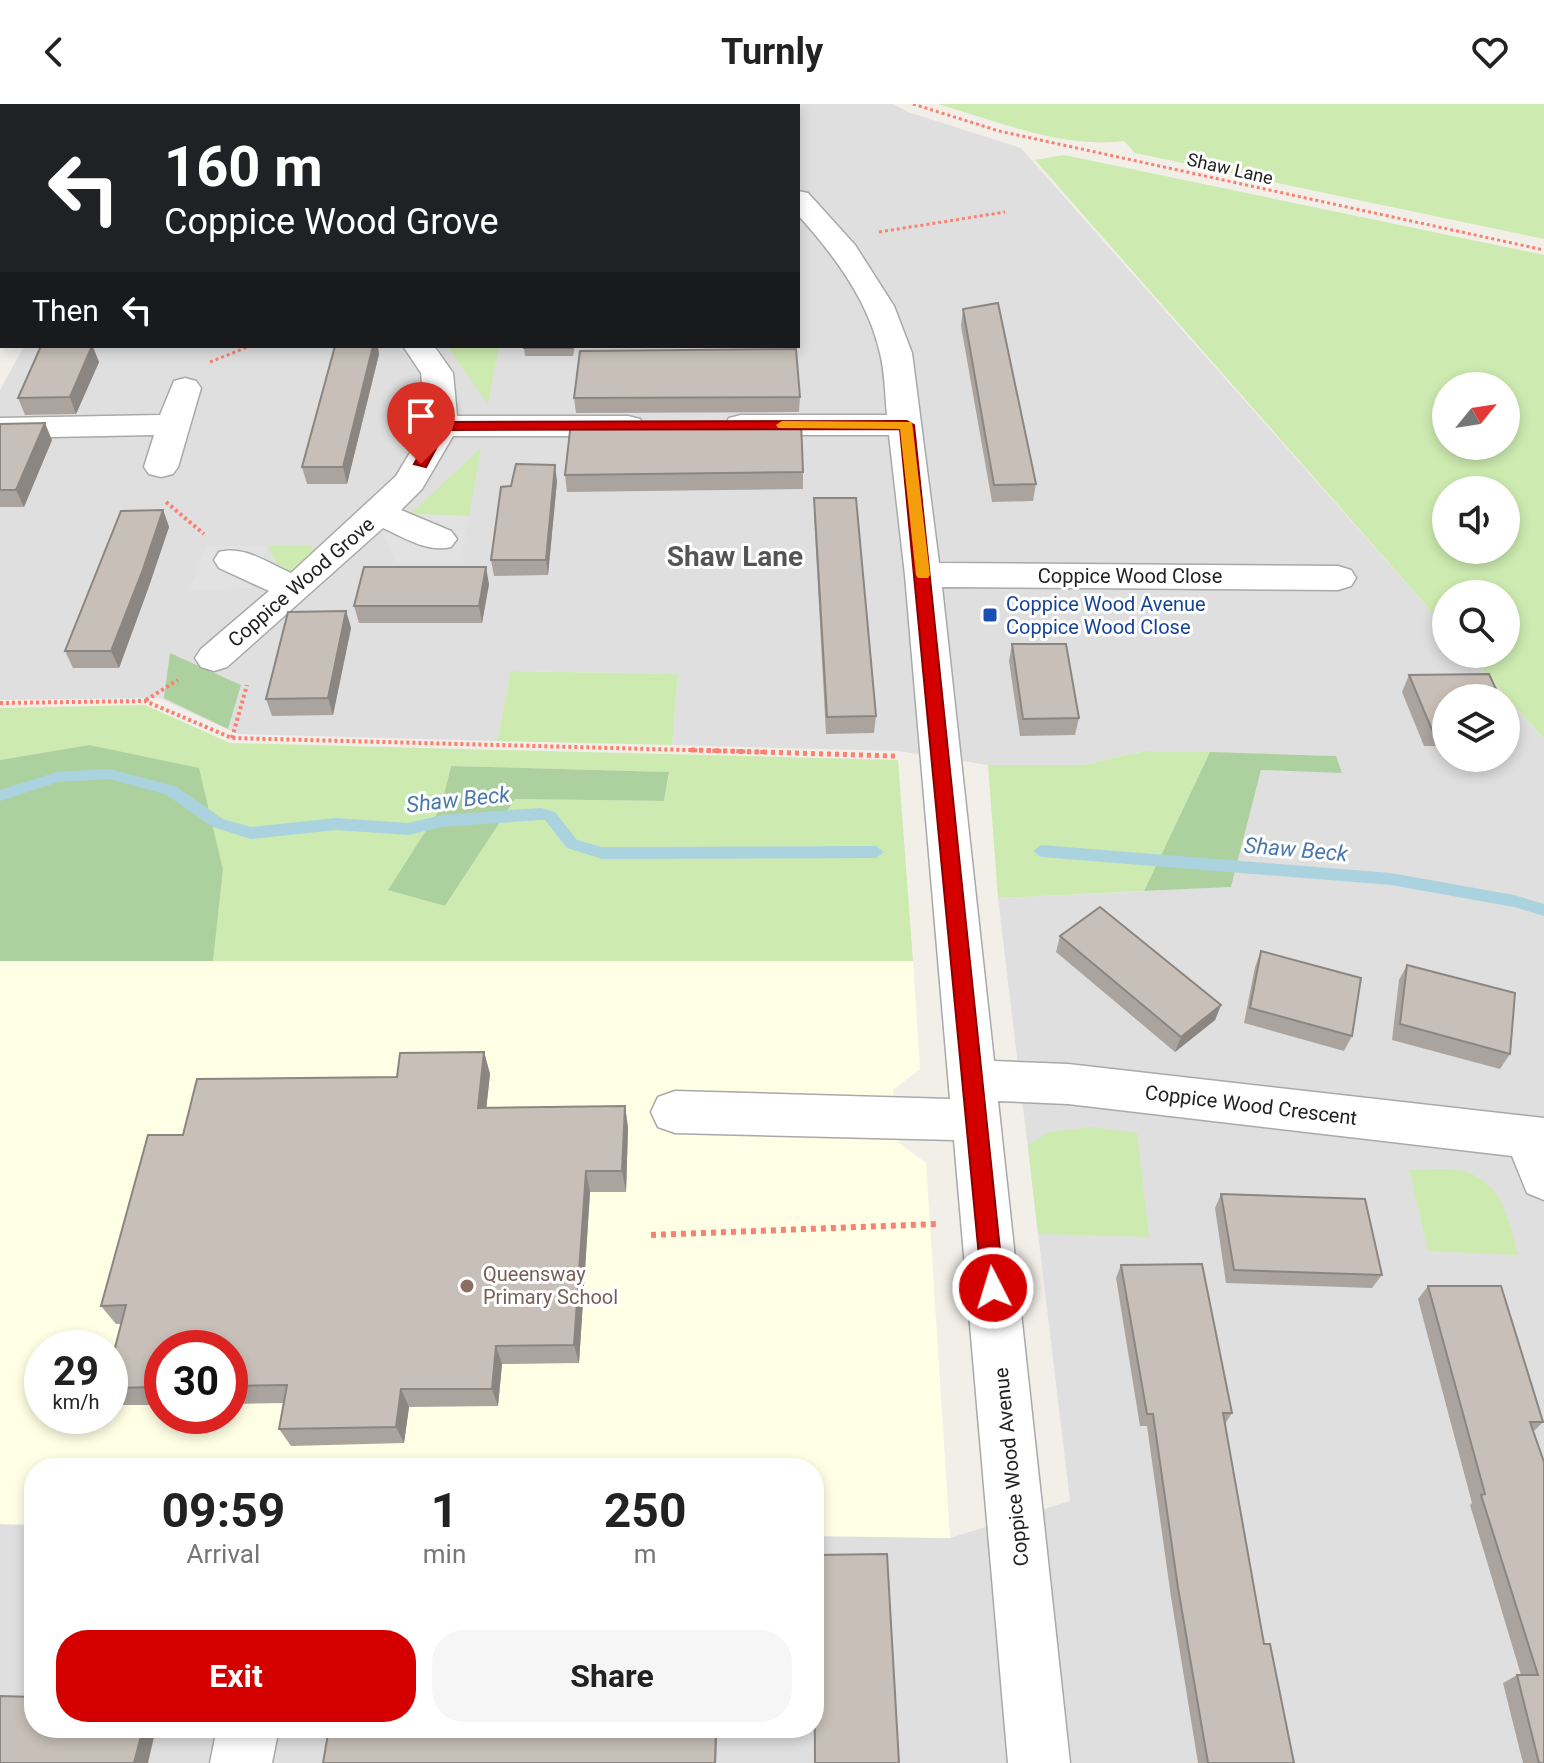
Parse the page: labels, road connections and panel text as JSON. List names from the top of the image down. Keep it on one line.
{"streets":{"street":["Coppice Wood Close","Coppice Wood Grove","Coppice Wood Crescent","Coppice Wood Avenue"],"path":["Shaw Lane"]},"crossings":[["Coppice Wood Close","Coppice Wood Avenue"],["Coppice Wood Crescent","Coppice Wood Avenue"]],"districts":["Shaw Lane"],"water":["Shaw Beck"],"places":{"transit":["Coppice Wood Avenue Coppice Wood Close"],"other":["Queensway Primary School"]},"north":"top right","page":{"header":"Turnly","turn":["160 m","Coppice Wood Grove"],"then":"Then","speed":"29 km/h","limit":"30","eta":["09:59","Arrival","1","min","250","m"],"buttons":["Exit","Share"]}}
